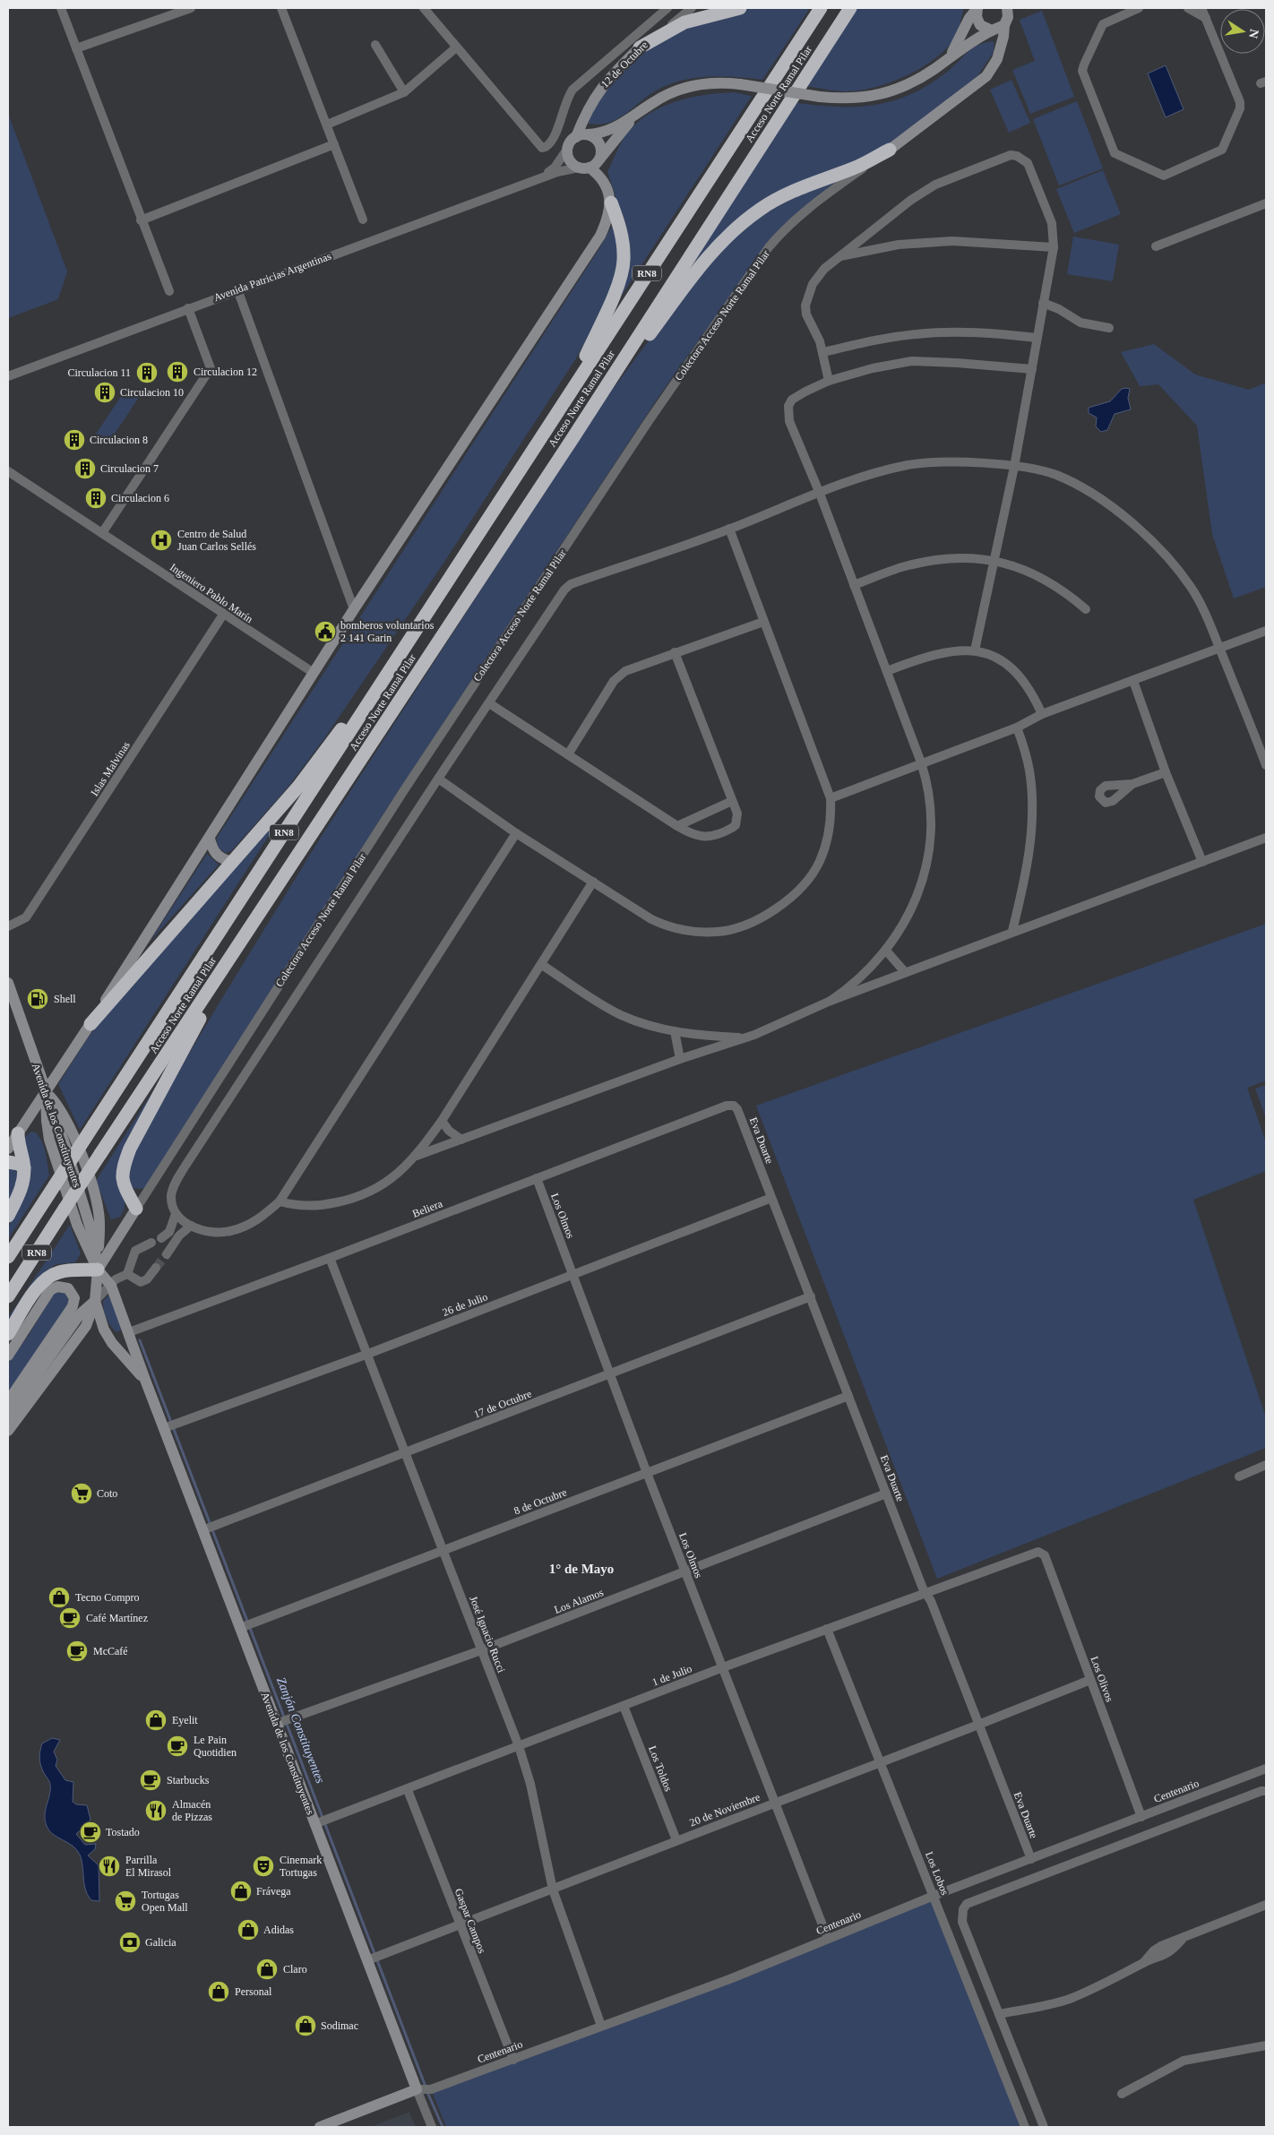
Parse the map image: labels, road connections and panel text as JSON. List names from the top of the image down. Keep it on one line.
{"streets":{"highway":["Acceso Norte Ramal Pilar","RN8"],"street":["12 de Octubre","Avenida Patricias Argentinas","Colectora Acceso Norte Ramal Pilar","Ingeniero Pablo Marín","Islas Malvinas","Avenida de los Constituyentes","Eva Duarte","Beliera","Los Olmos","26 de Julio","17 de Octubre","8 de Octubre","Los Alamos","José Ignacio Rucci","1 de Julio","Los Olivos","Los Toldos","Centenario","20 de Noviembre","Los Lobos","Gaspar Campos"]},"crossings":[["12 de Octubre","Avenida Patricias Argentinas"],["Colectora Acceso Norte Ramal Pilar","Avenida de los Constituyentes"],["Ingeniero Pablo Marín","Islas Malvinas"],["Avenida de los Constituyentes","Beliera"],["Avenida de los Constituyentes","26 de Julio"],["Avenida de los Constituyentes","17 de Octubre"],["Avenida de los Constituyentes","8 de Octubre"],["Avenida de los Constituyentes","Los Alamos"],["Avenida de los Constituyentes","1 de Julio"],["Avenida de los Constituyentes","Centenario"],["Avenida de los Constituyentes","20 de Noviembre"],["Eva Duarte","Beliera"],["Eva Duarte","26 de Julio"],["Eva Duarte","17 de Octubre"],["Eva Duarte","8 de Octubre"],["Eva Duarte","Los Alamos"],["Eva Duarte","1 de Julio"],["Eva Duarte","Centenario"],["Eva Duarte","20 de Noviembre"],["Beliera","Los Olmos"],["Beliera","José Ignacio Rucci"],["Los Olmos","26 de Julio"],["Los Olmos","17 de Octubre"],["Los Olmos","8 de Octubre"],["Los Olmos","Los Alamos"],["Los Olmos","1 de Julio"],["Los Olmos","Centenario"],["Los Olmos","20 de Noviembre"],["26 de Julio","José Ignacio Rucci"],["17 de Octubre","José Ignacio Rucci"],["8 de Octubre","José Ignacio Rucci"],["Los Alamos","José Ignacio Rucci"],["José Ignacio Rucci","1 de Julio"],["José Ignacio Rucci","Centenario"],["José Ignacio Rucci","20 de Noviembre"],["1 de Julio","Los Olivos"],["1 de Julio","Los Toldos"],["1 de Julio","Los Lobos"],["1 de Julio","Gaspar Campos"],["Los Olivos","Centenario"],["Los Olivos","20 de Noviembre"],["Los Toldos","20 de Noviembre"],["Centenario","Los Lobos"],["Centenario","Gaspar Campos"],["20 de Noviembre","Los Lobos"],["20 de Noviembre","Gaspar Campos"]],"districts":["1° de Mayo"],"water":["Zanjón Constituyentes"],"places":{"building":["Circulacion 12","Circulacion 11","Circulacion 10","Circulacion 8","Circulacion 7","Circulacion 6"],"hospital":["Centro de Salud Juan Carlos Sellés"],"public building":["bomberos voluntarios 2 141 Garin"],"fuel station":["Shell"],"supermarket":["Coto","Tortugas Open Mall"],"shop":["Tecno Compro","Eyelit","Frávega","Adidas","Claro","Personal","Sodimac"],"cafe":["Café Martínez","McCafé","Le Pain Quotidien","Starbucks","Tostado"],"restaurant":["Almacén de Pizzas","Parrilla El Mirasol"],"theatre":["Cinemark Tortugas"],"bank":["Galicia"]},"north":"right"}
